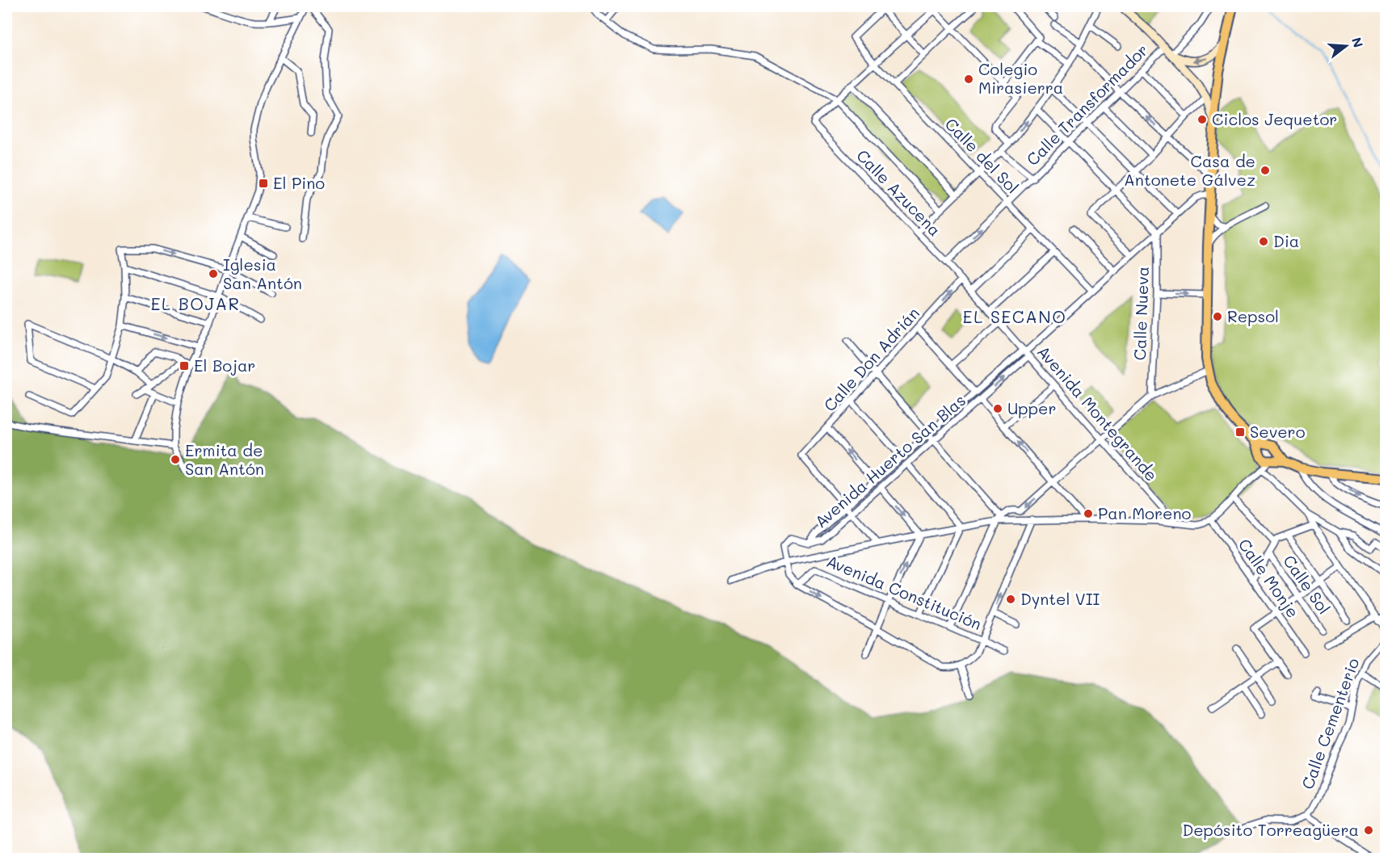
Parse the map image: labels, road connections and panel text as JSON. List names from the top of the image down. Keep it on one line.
{"streets":{"street":["Calle Transformador","Calle del Sol","Calle Azucena","Calle Nueva","Calle Don Adrián","Avenida Montegrande","Avenida Huerto San Blas","Calle Monje","Calle Sol","Avenida Constitución","Calle Cementerio"]},"crossings":[["Calle Transformador","Calle del Sol"],["Calle Transformador","Calle Azucena"],["Calle del Sol","Avenida Huerto San Blas"],["Calle Azucena","Calle Don Adrián"],["Calle Azucena","Avenida Montegrande"],["Calle Nueva","Avenida Huerto San Blas"],["Calle Don Adrián","Avenida Montegrande"],["Calle Don Adrián","Avenida Huerto San Blas"],["Avenida Montegrande","Avenida Huerto San Blas"]],"districts":["EL BOJAR","EL SECANO"],"places":{"other":["Colegio Mirasierra","Ciclos Jequetor","Casa de Antonete Gálvez","Dia","Iglesia San Antón","Repsol","Upper","Ermita de San Antón","Pan Moreno","Dyntel VII","Depósito Torreagüera"],"transit":["El Pino","El Bojar","Severo"]},"north":"right"}
